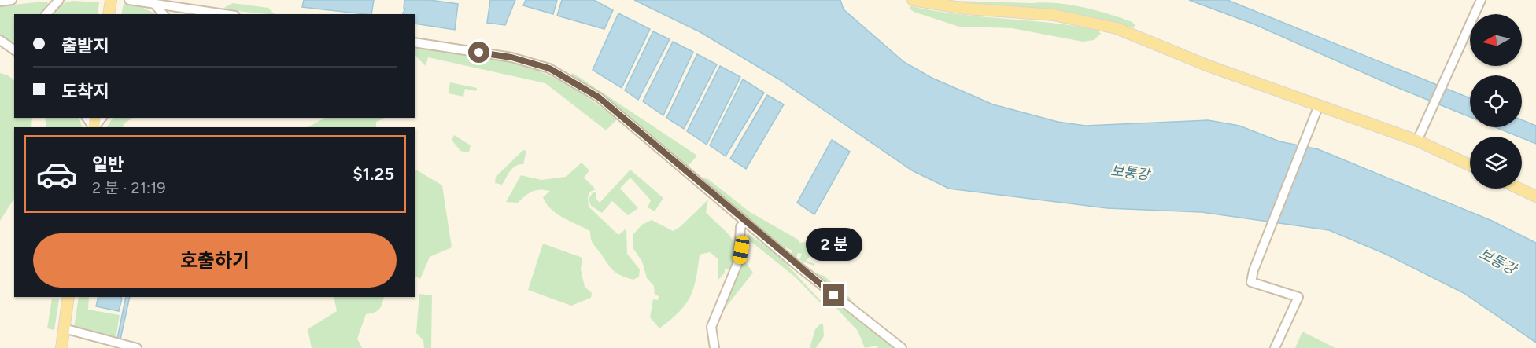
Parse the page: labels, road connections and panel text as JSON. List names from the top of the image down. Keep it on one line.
{"water":["보통강"],"north":"left","page":{"banner":["출발지","도착지"],"list":[{"name":"일반","note":"2 분 · 21:19","value":"$1.25"}],"buttons":"호출하기","bubble":"2 분"}}
